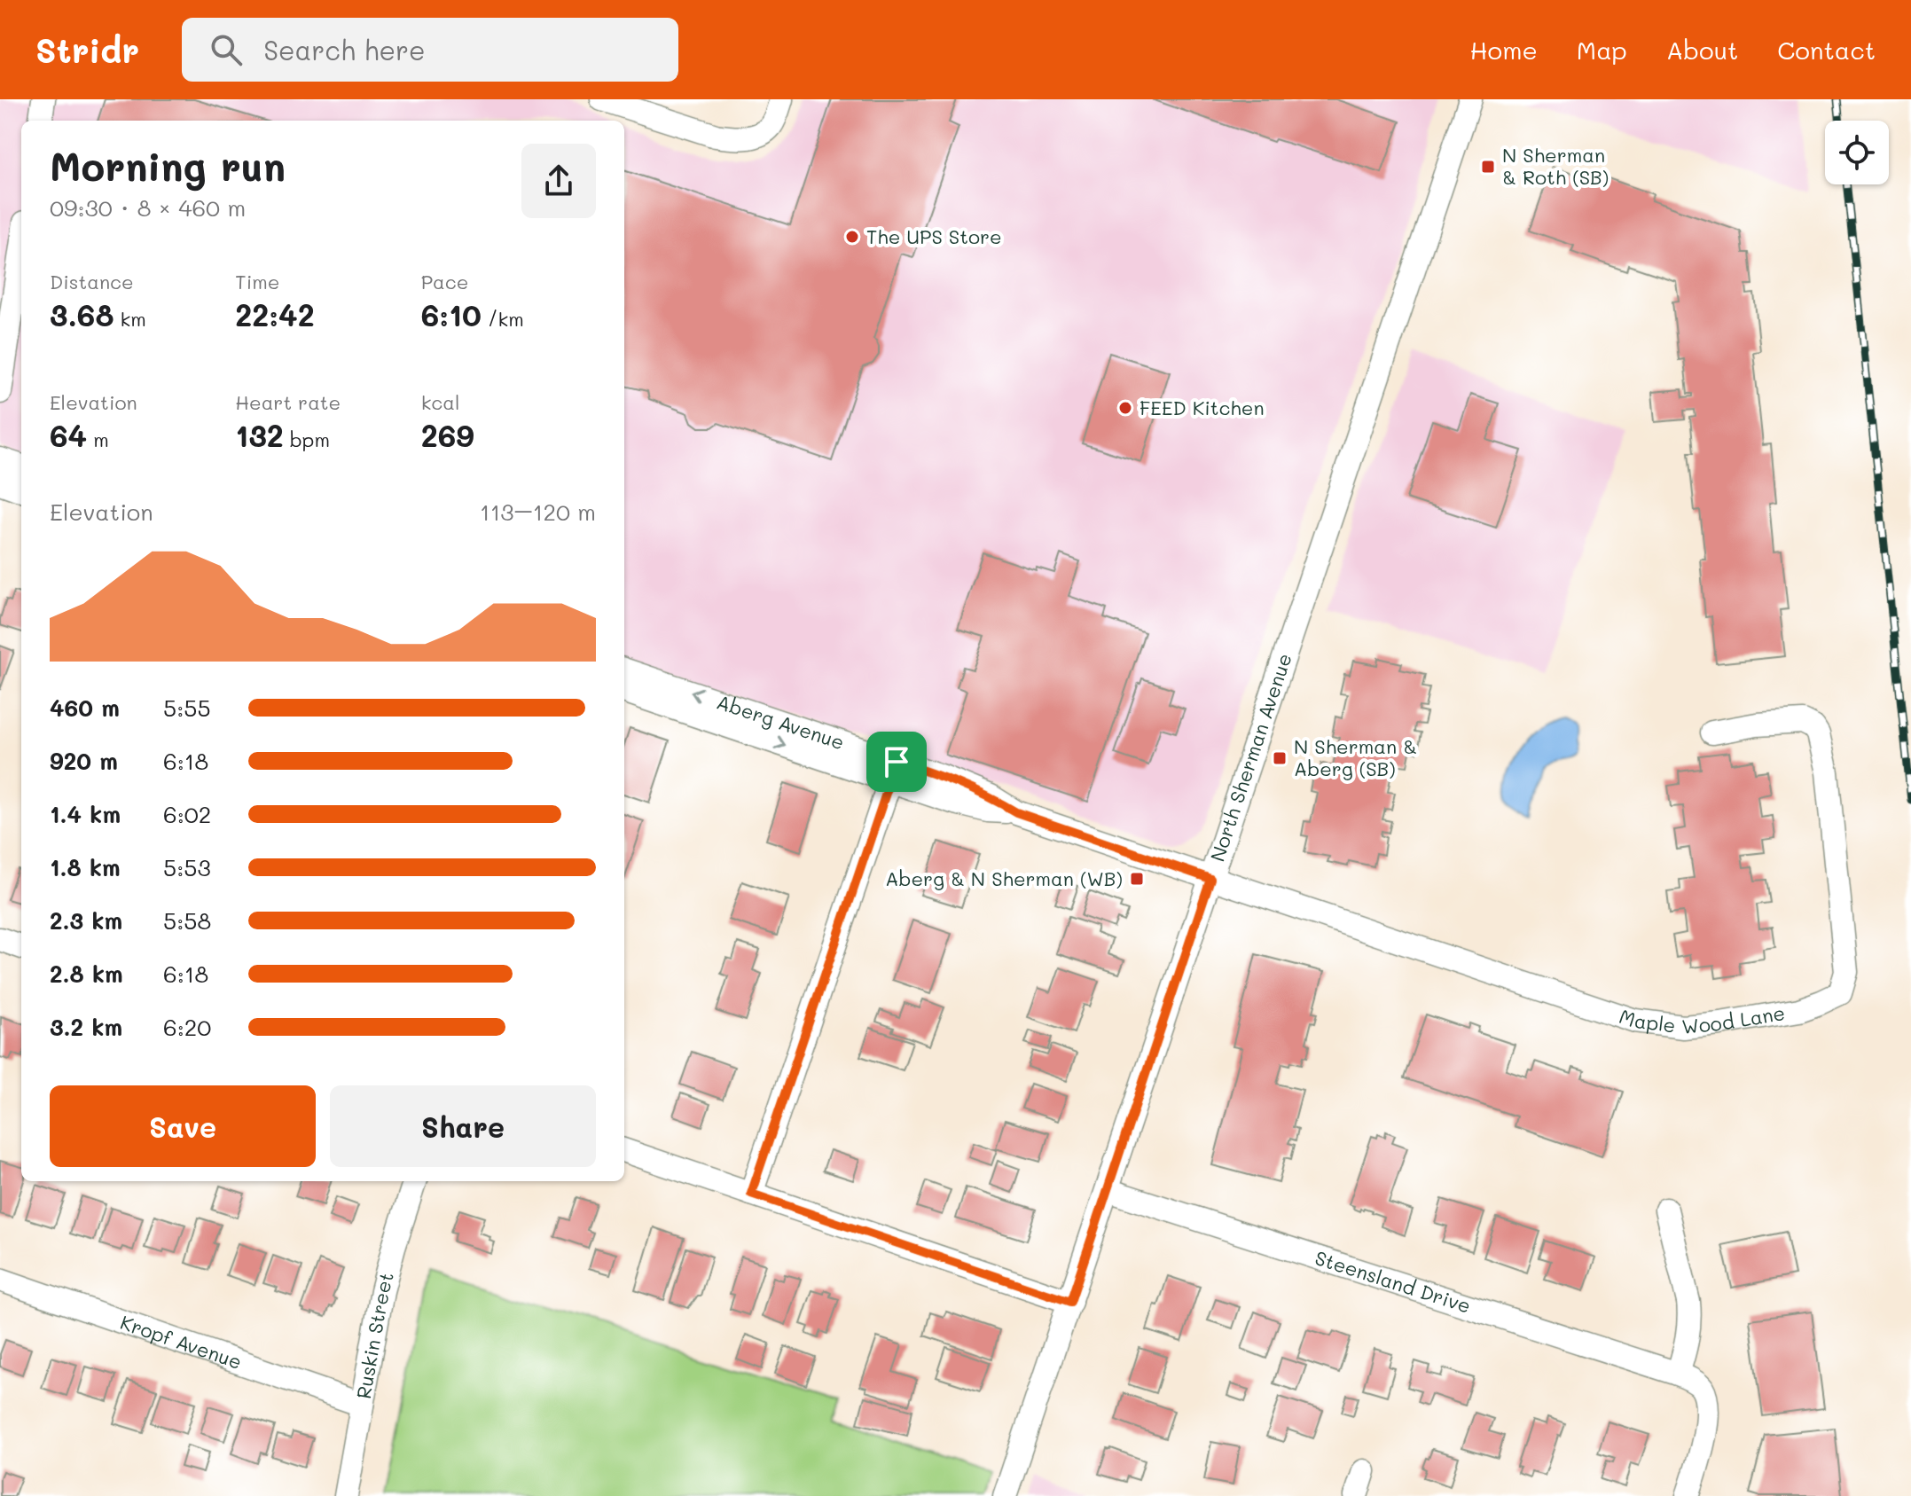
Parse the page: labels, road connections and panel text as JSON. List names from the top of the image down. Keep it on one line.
{"streets":{"street":["Aberg Avenue","North Sherman Avenue","Maple Wood Lane","Steensland Drive","Ruskin Street","Kropf Avenue"]},"crossings":[["Aberg Avenue","North Sherman Avenue"],["Aberg Avenue","Maple Wood Lane"],["North Sherman Avenue","Maple Wood Lane"],["North Sherman Avenue","Steensland Drive"],["Ruskin Street","Kropf Avenue"]],"places":{"transit":["N Sherman & Roth (SB)","N Sherman & Aberg (SB)","Aberg & N Sherman (WB)"],"other":["The UPS Store","FEED Kitchen"]},"page":{"header":"Stridr","search":"Search here","nav":["Home","Map","About","Contact"],"heading":["Morning run","09:30 · 8 × 460 m"],"stats":[["Distance","3.68 km"],["Time","22:42"],["Pace","6:10 /km"],["Elevation","64 m"],["Heart rate","132 bpm"],["kcal","269"]],"chart":["Elevation","113–120 m"],"list":[{"name":"460 m","note":"5:55"},{"name":"920 m","note":"6:18"},{"name":"1.4 km","note":"6:02"},{"name":"1.8 km","note":"5:53"},{"name":"2.3 km","note":"5:58"},{"name":"2.8 km","note":"6:18"},{"name":"3.2 km","note":"6:20"}],"buttons":["Save","Share"]}}
